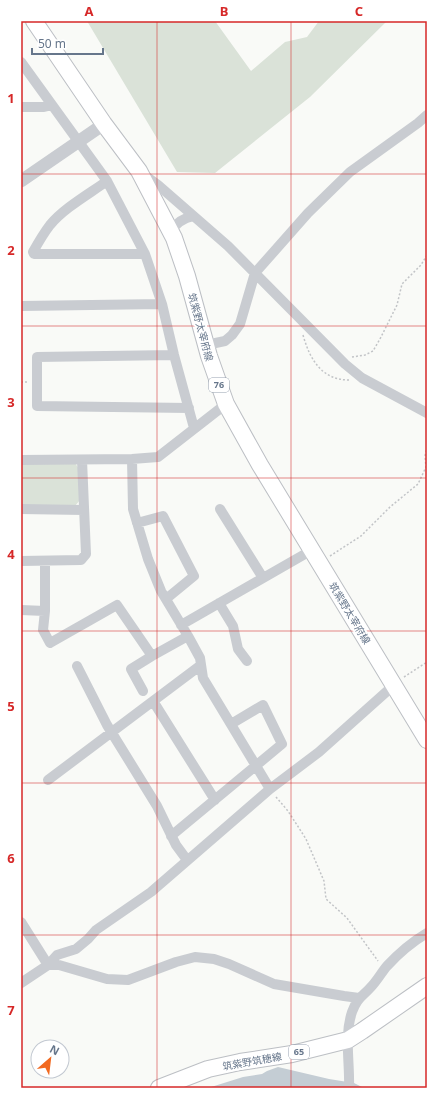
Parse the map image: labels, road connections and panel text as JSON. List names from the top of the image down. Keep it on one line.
{"streets":{"main road":["筑紫野太宰府線","76","65","筑紫野筑穂線"]},"scale_bar":"50 m","north":"top right","grid":{"columns":["A","B","C"],"rows":["1","2","3","4","5","6","7"]}}
